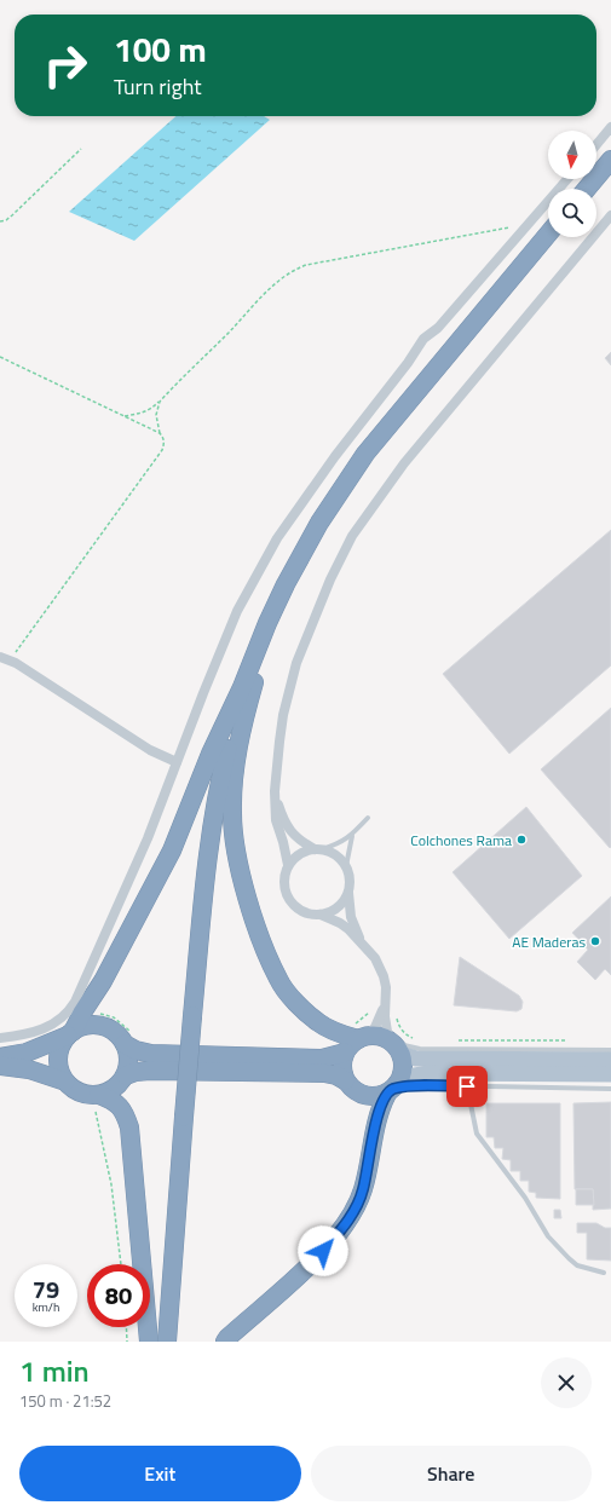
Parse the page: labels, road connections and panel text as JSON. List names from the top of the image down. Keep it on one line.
{"places":["Colchones Rama","AE Maderas"],"north":"bottom","page":{"turn":["100 m","Turn right"],"speed":"79 km/h","limit":"80","heading":["1 min","150 m · 21:52"],"buttons":["Exit","Share"]}}
